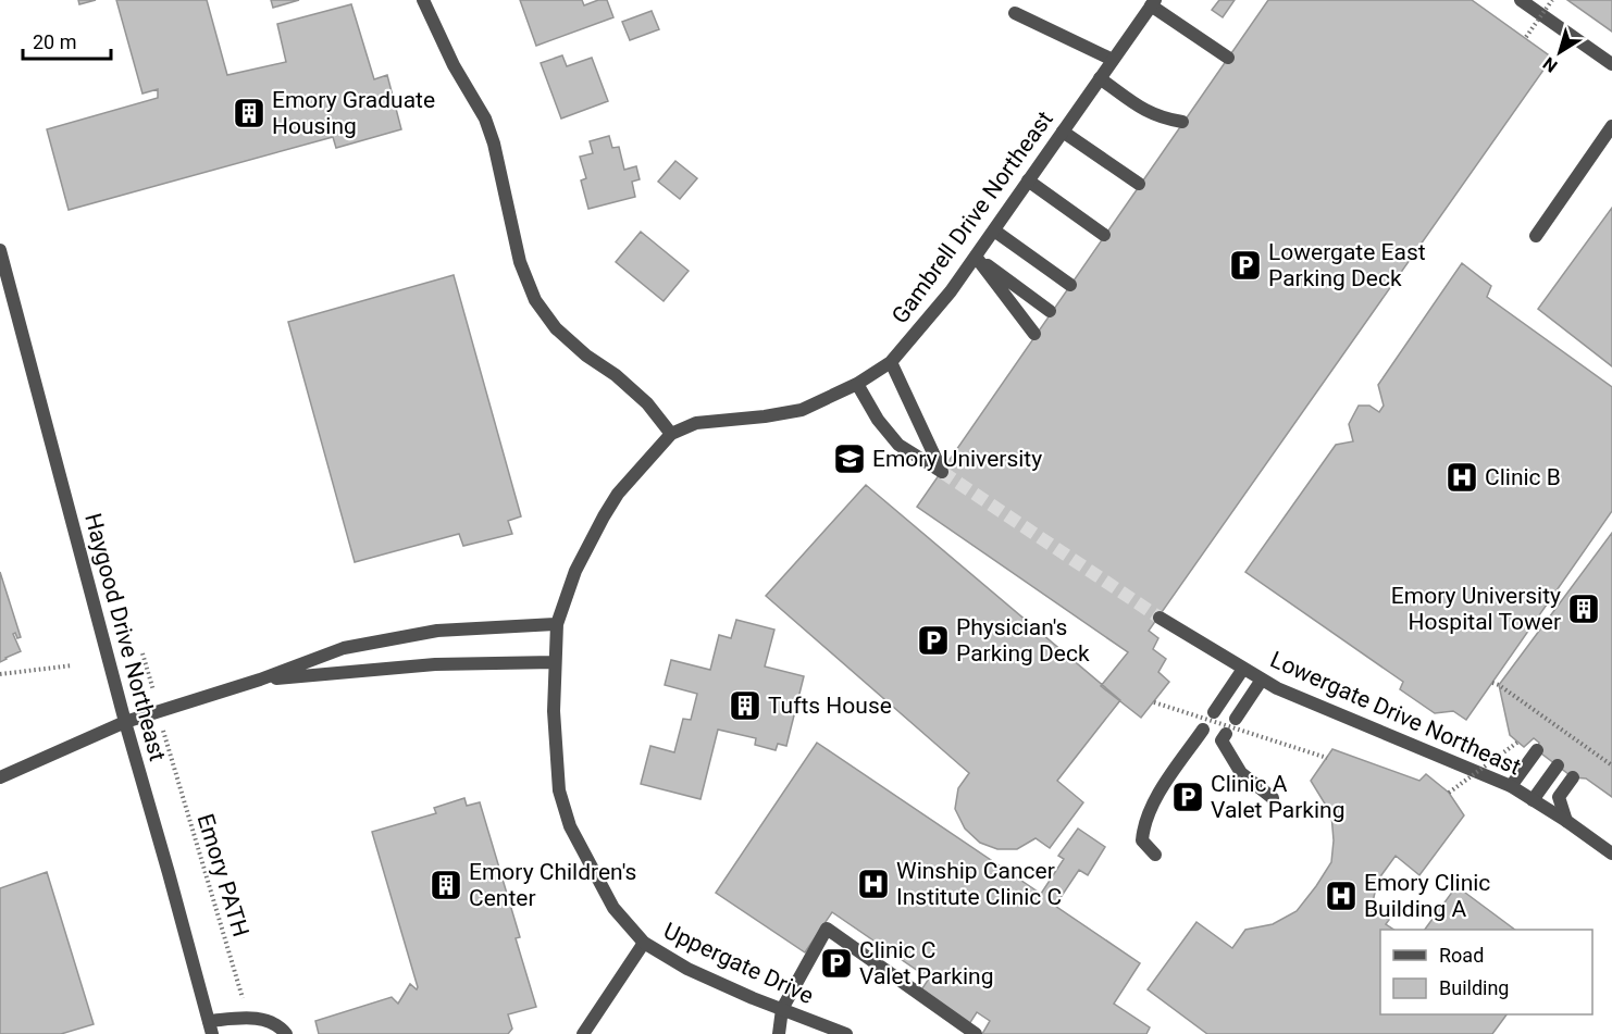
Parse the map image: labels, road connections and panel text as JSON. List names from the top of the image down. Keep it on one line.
{"streets":{"street":["Gambrell Drive Northeast","Haygood Drive Northeast","Lowergate Drive Northeast","Uppergate Drive"],"path":["Emory PATH"]},"crossings":[["Gambrell Drive Northeast","Uppergate Drive"]],"places":{"building":["Emory Graduate Housing","Emory University Hospital Tower","Tufts House","Emory Children's Center"],"parking":["Lowergate East Parking Deck","Physician's Parking Deck","Clinic A Valet Parking","Clinic C Valet Parking"],"school or university":["Emory University"],"hospital":["Clinic B","Winship Cancer Institute Clinic C","Emory Clinic Building A"]},"legend":["Road","Building"],"scale_bar":"20 m","north":"bottom left"}
